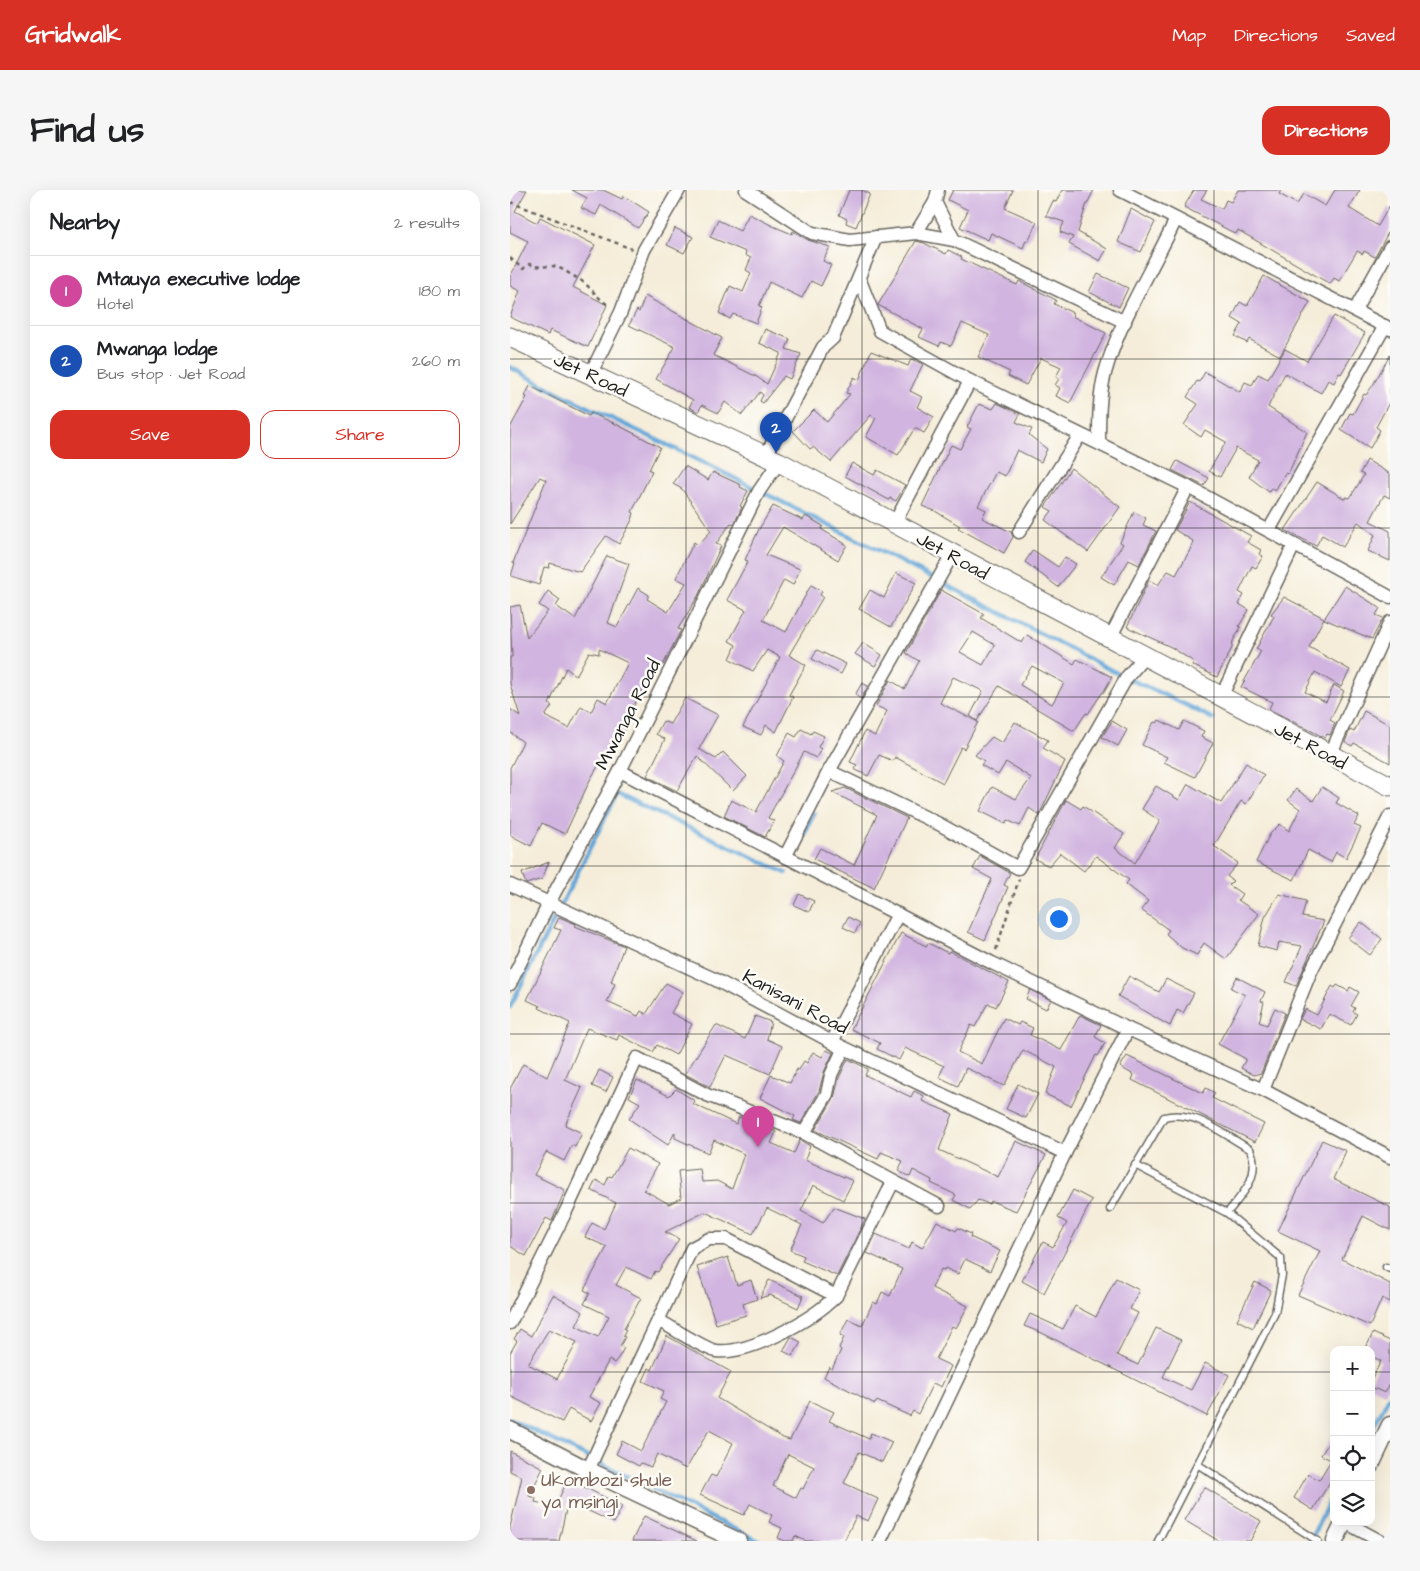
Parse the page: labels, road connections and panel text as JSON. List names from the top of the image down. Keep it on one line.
{"streets":{"main road":["Jet Road"],"street":["Mwanga Road","Kanisani Road"]},"crossings":[["Jet Road","Mwanga Road"],["Mwanga Road","Kanisani Road"]],"places":["Ukombozi shule ya msingi"],"page":{"header":"Gridwalk","nav":["Map","Directions","Saved"],"title":"Find us","buttons":["Directions",["Save","Share"]],"heading":["Nearby","2 results"],"list":[{"mark":"1","name":"Mtauya executive lodge","note":"Hotel","value":"180 m"},{"mark":"2","name":"Mwanga lodge","note":"Bus stop · Jet Road","value":"260 m"}],"pins":["2","1"],"map_buttons":["+","−"]}}
